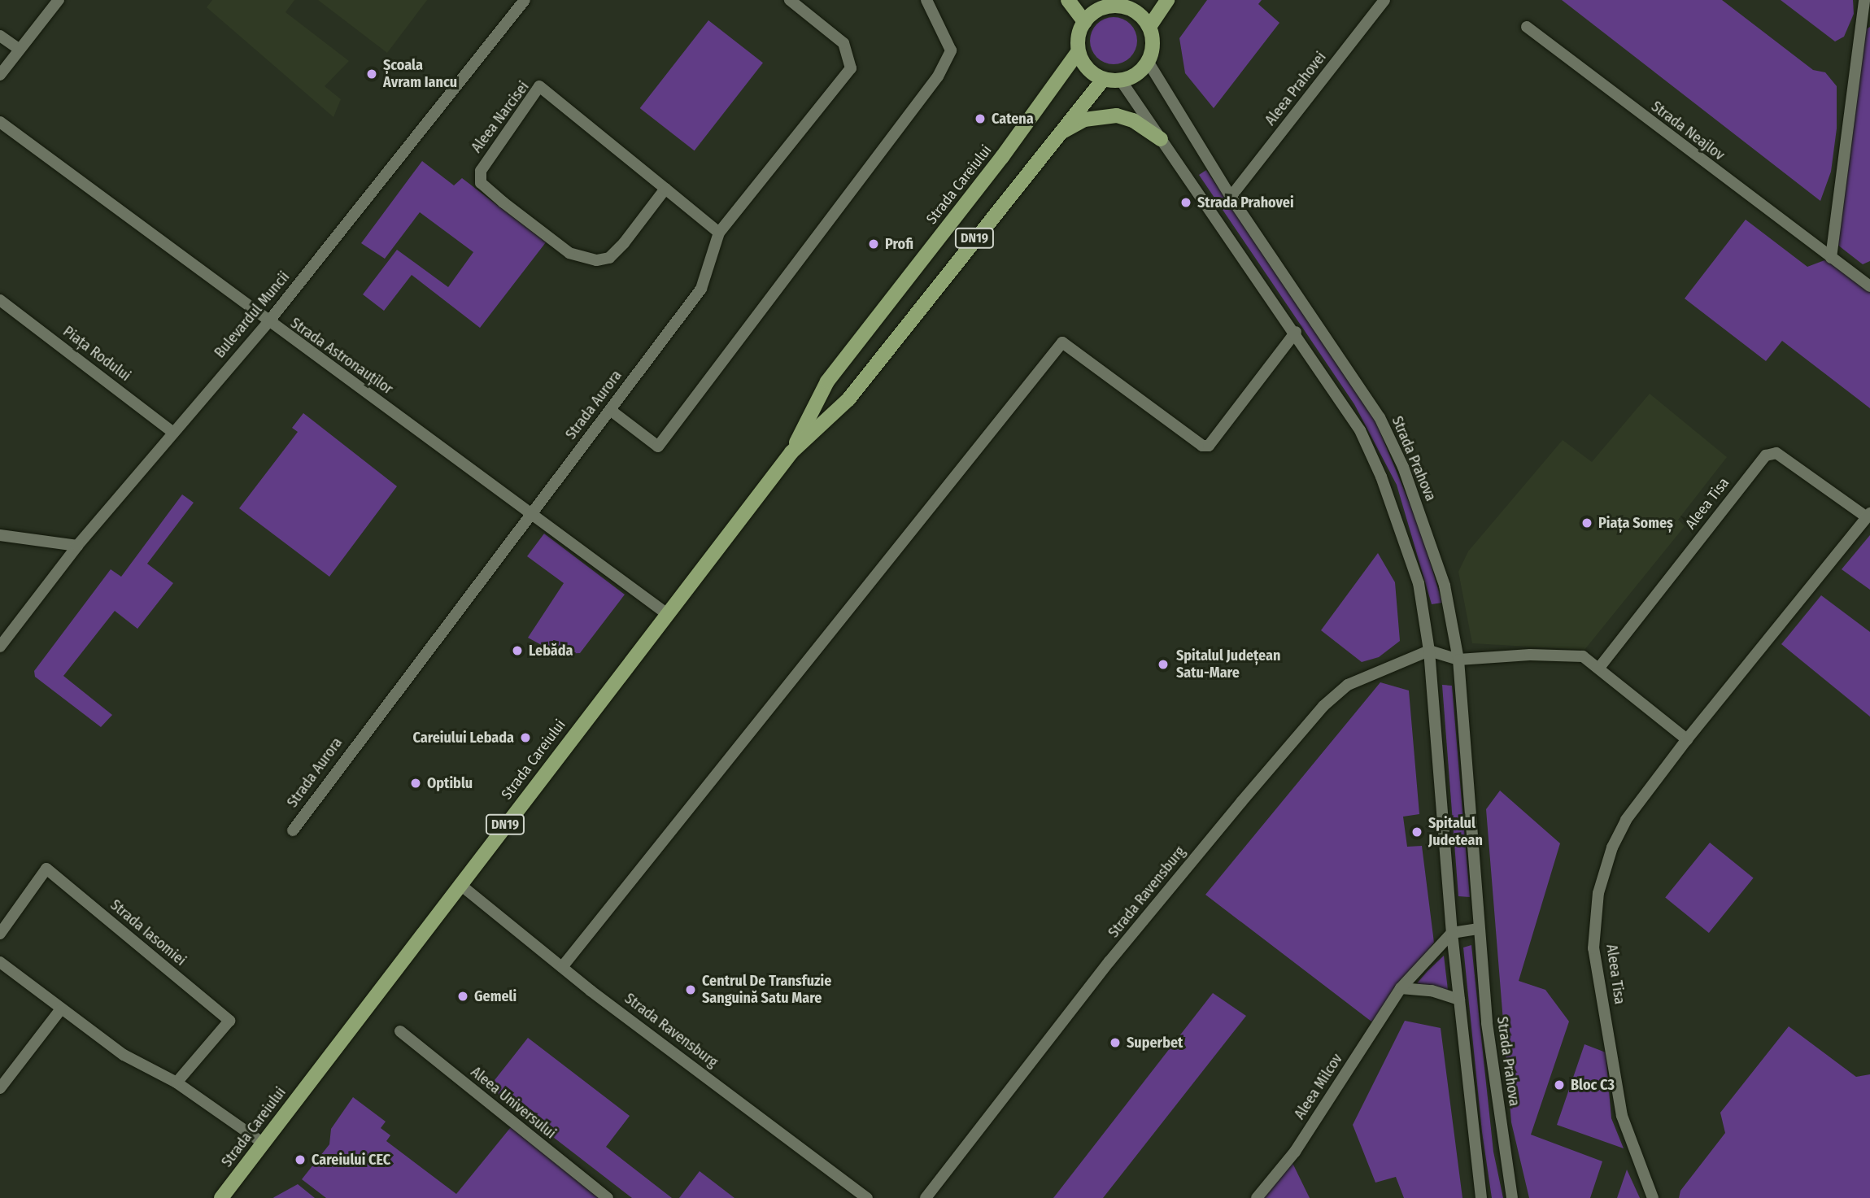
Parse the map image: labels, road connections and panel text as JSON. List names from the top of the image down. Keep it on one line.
{"streets":{"main road":["Strada Careiului","DN19"],"street":["Aleea Prahovei","Aleea Narcisei","Strada Neajlov","Bulevardul Muncii","Piața Rodului","Strada Astronauților","Strada Aurora","Strada Prahova","Aleea Tisa","Strada Ravensburg","Strada Iasomiei","Aleea Milcov","Aleea Universului"]},"crossings":[["Aleea Prahovei","Strada Prahova"],["Aleea Narcisei","Strada Aurora"],["Strada Careiului","DN19"],["Strada Careiului","Strada Astronauților"],["Strada Careiului","Strada Prahova"],["Strada Careiului","Strada Ravensburg"],["DN19","Strada Prahova"],["Bulevardul Muncii","Piața Rodului"],["Bulevardul Muncii","Strada Astronauților"],["Strada Astronauților","Strada Aurora"]],"places":["Școala Avram Iancu","Catena","Strada Prahovei","Profi","Piața Someș","Lebăda","Spitalul Județean Satu-Mare","Careiului Lebada","Optiblu","Spitalul Judetean","Centrul De Transfuzie Sanguină Satu Mare","Gemeli","Superbet","Bloc C3","Careiului CEC"]}
